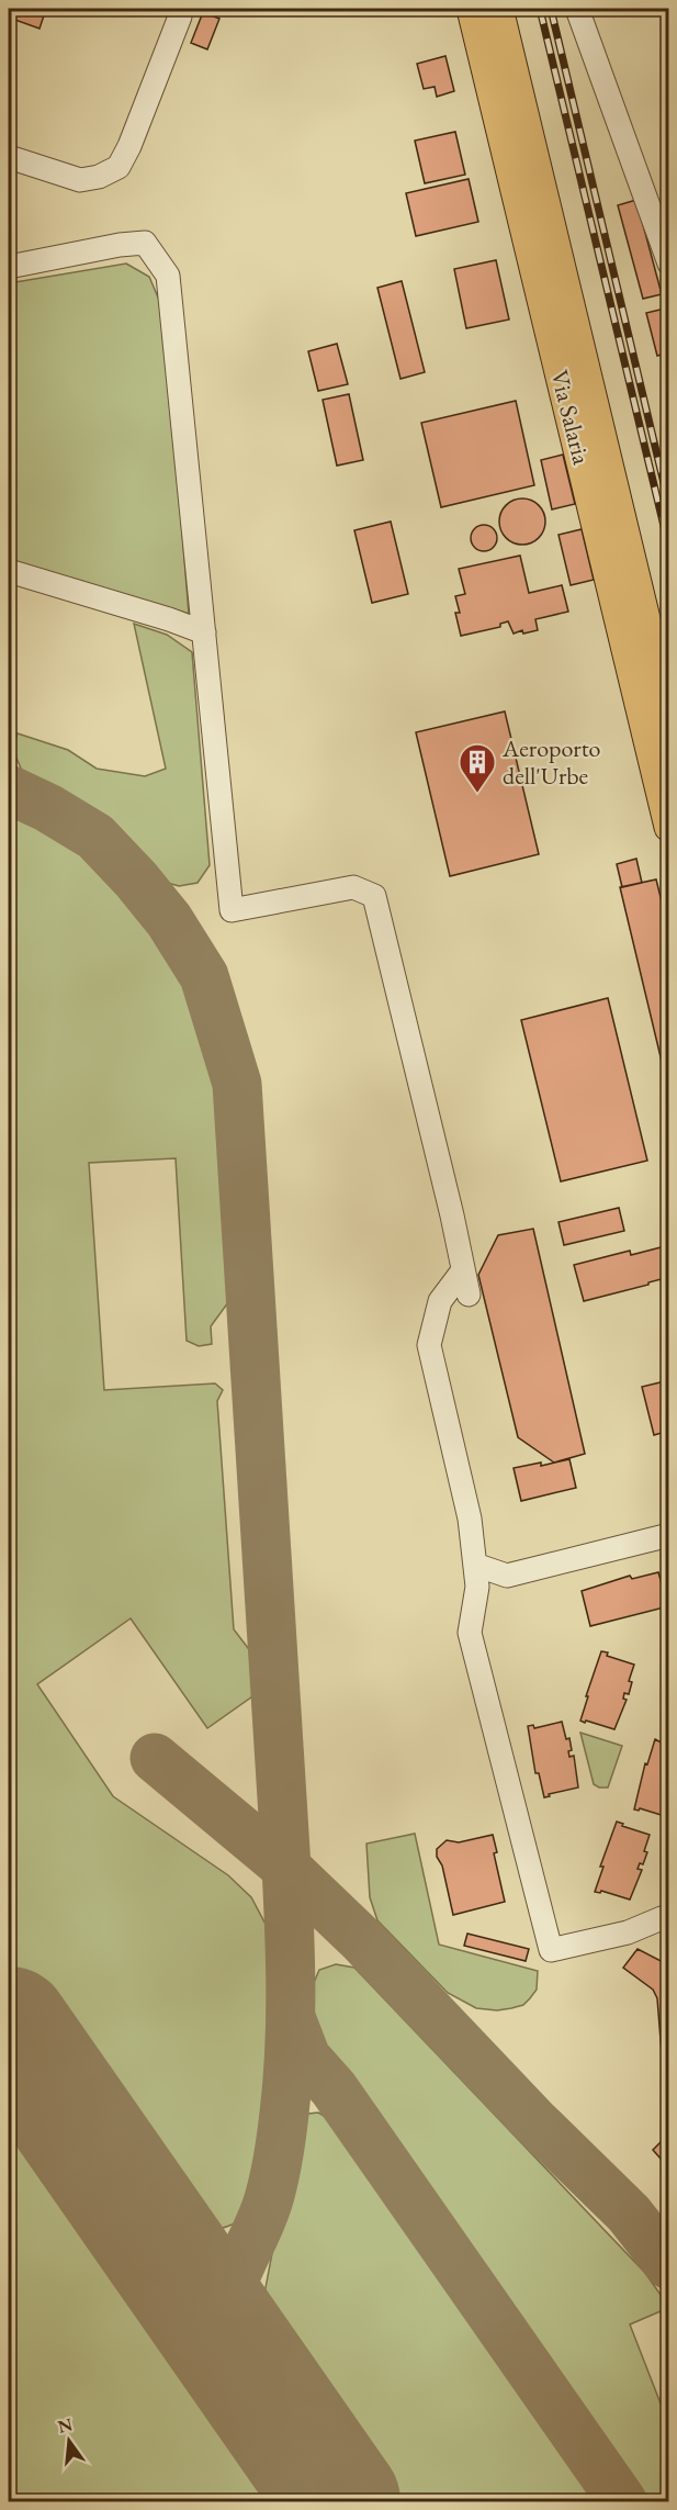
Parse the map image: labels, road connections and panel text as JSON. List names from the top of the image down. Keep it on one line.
{"streets":{"main road":["Via Salaria"]},"places":{"building":["Aeroporto dell'Urbe"]},"north":"top"}
